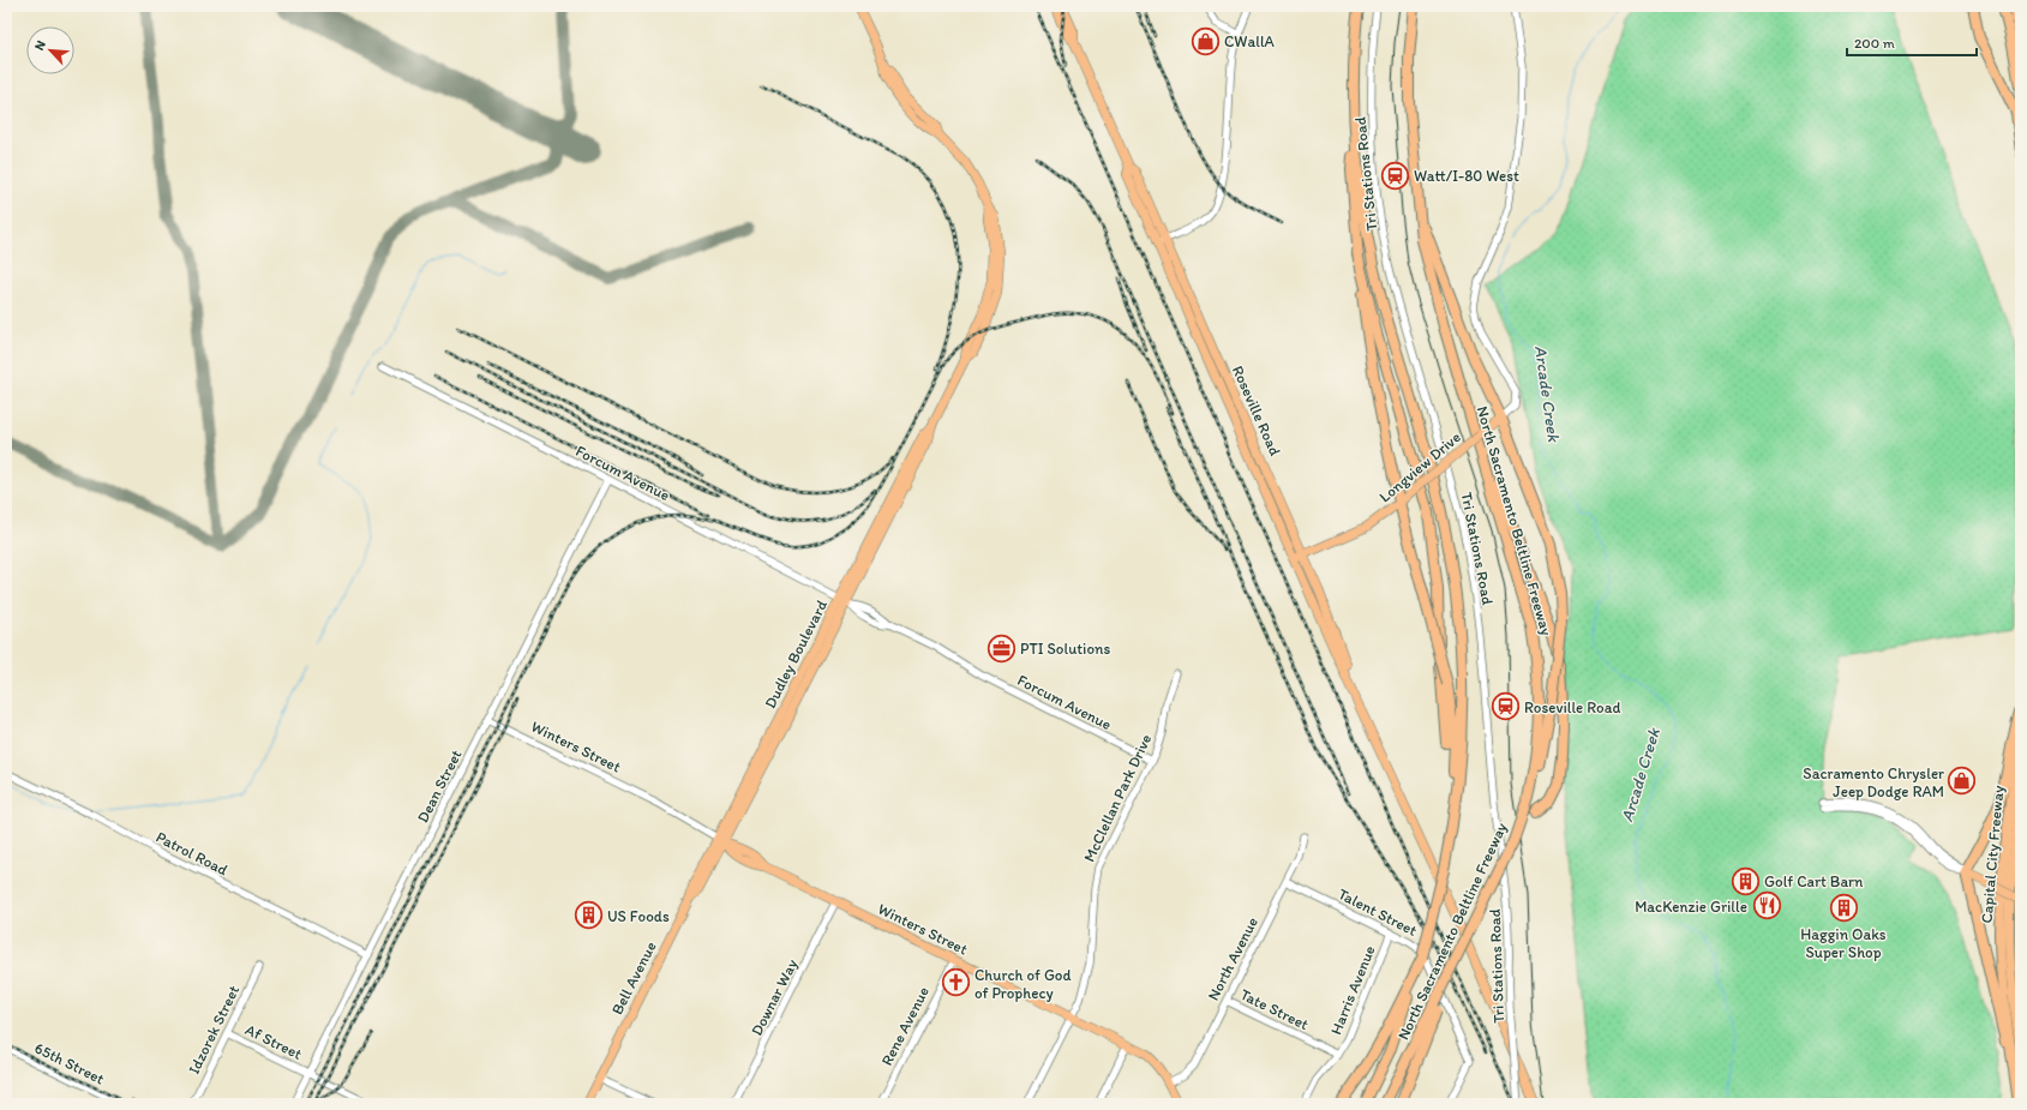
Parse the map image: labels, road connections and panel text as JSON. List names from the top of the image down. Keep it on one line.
{"streets":{"highway":["North Sacramento Beltline Freeway","Capital City Freeway"],"main road":["Roseville Road","Longview Drive","Dudley Boulevard","Winters Street","Bell Avenue"],"street":["Tri Stations Road","Forcum Avenue","Dean Street","McClellan Park Drive","Patrol Road","Talent Street","North Avenue","Harris Avenue","Downar Way","Tate Street","Rene Avenue","Idzorek Street","Af Street","65th Street"]},"crossings":[["Roseville Road","Longview Drive"],["Forcum Avenue","Dudley Boulevard"],["Forcum Avenue","Dean Street"],["Forcum Avenue","McClellan Park Drive"],["North Sacramento Beltline Freeway","Talent Street"],["Dudley Boulevard","Winters Street"],["Dudley Boulevard","Bell Avenue"],["Winters Street","Dean Street"],["Winters Street","McClellan Park Drive"],["Winters Street","North Avenue"],["Winters Street","Bell Avenue"],["Winters Street","Downar Way"],["Winters Street","Rene Avenue"],["Dean Street","Patrol Road"],["Dean Street","Af Street"],["Talent Street","North Avenue"],["Talent Street","Harris Avenue"],["North Avenue","Tate Street"],["Harris Avenue","Tate Street"],["Idzorek Street","Af Street"]],"water":["Arcade Creek"],"places":{"shop":["CWallA","Sacramento Chrysler Jeep Dodge RAM"],"station":["Watt/I-80 West","Roseville Road"],"office":["PTI Solutions"],"building":["Golf Cart Barn","Haggin Oaks Super Shop","US Foods"],"restaurant":["MacKenzie Grille"],"church":["Church of God of Prophecy"]},"scale_bar":"200 m","north":"top left"}
